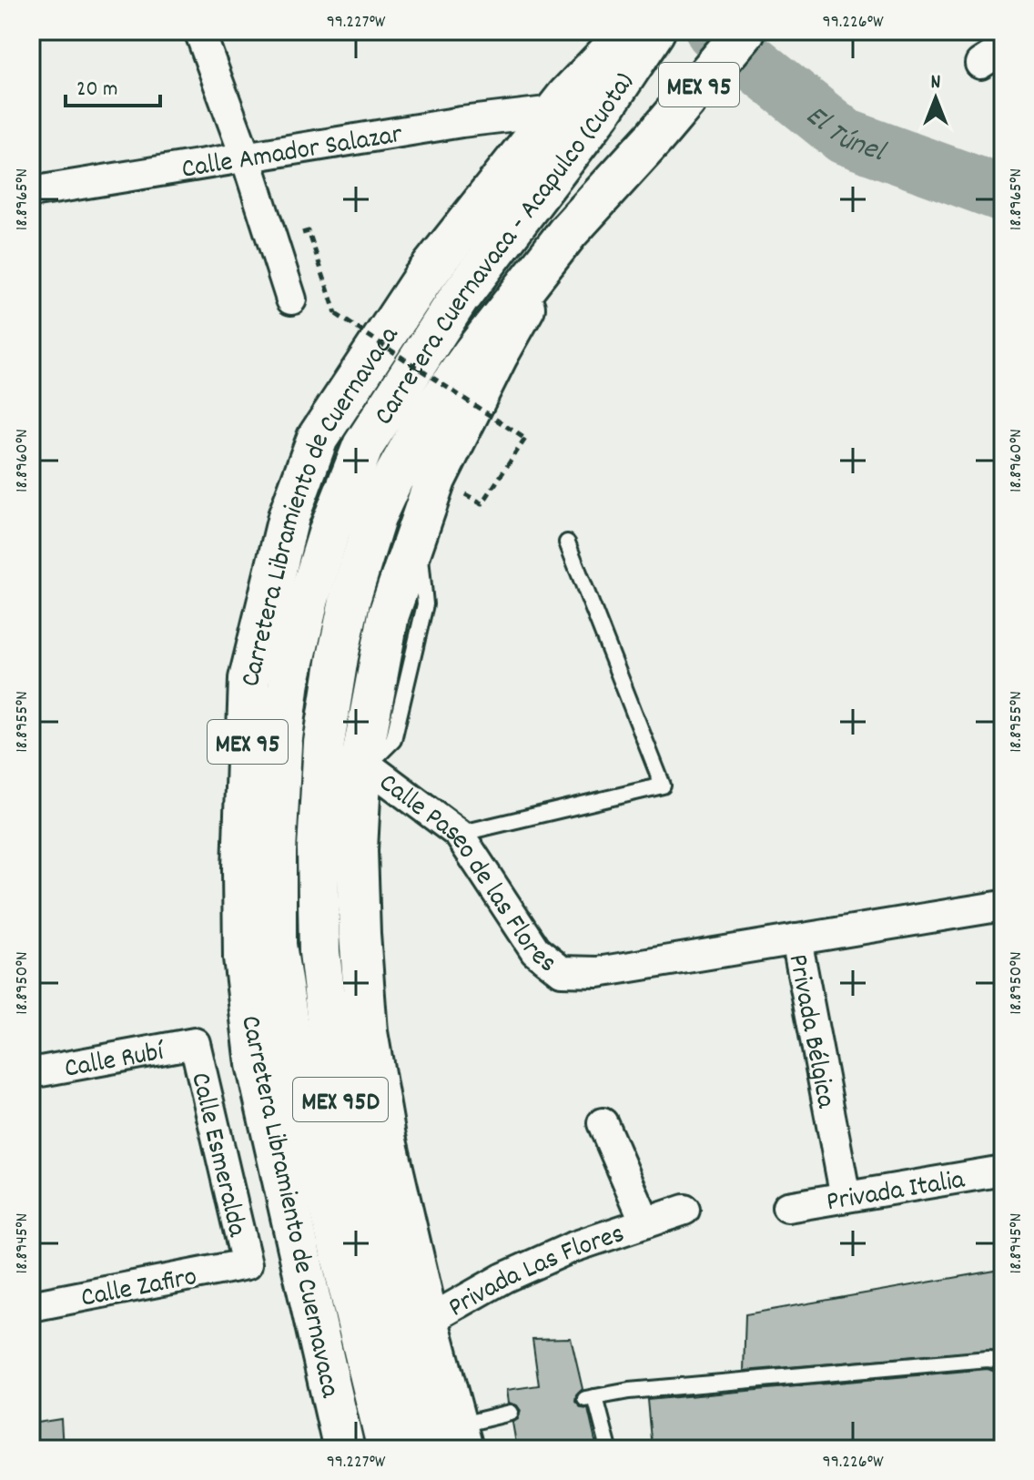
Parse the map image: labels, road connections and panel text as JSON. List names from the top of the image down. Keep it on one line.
{"streets":{"main road":["MEX 95","Carretera Cuernavaca - Acapulco (Cuota)","Carretera Libramiento de Cuernavaca","MEX 95D"],"street":["Calle Amador Salazar","Calle Paseo de las Flores","Privada Bélgica","Calle Rubí","Calle Esmeralda","Privada Italia","Privada Las Flores","Calle Zafiro"]},"crossings":[["MEX 95","Carretera Cuernavaca - Acapulco (Cuota)"],["MEX 95","Calle Paseo de las Flores"],["MEX 95","Privada Las Flores"],["Calle Amador Salazar","Carretera Cuernavaca - Acapulco (Cuota)"],["Calle Amador Salazar","Carretera Libramiento de Cuernavaca"],["Carretera Cuernavaca - Acapulco (Cuota)","Carretera Libramiento de Cuernavaca"],["Calle Paseo de las Flores","Privada Bélgica"],["Privada Bélgica","Privada Italia"],["Calle Rubí","Calle Esmeralda"],["Calle Esmeralda","Calle Zafiro"]],"water":["El Túnel"],"scale_bar":"20 m","north":"top","coordinates":["99.227°W","99.226°W","18.8965°N","18.8960°N","18.8955°N","18.8950°N","18.8945°N"]}
